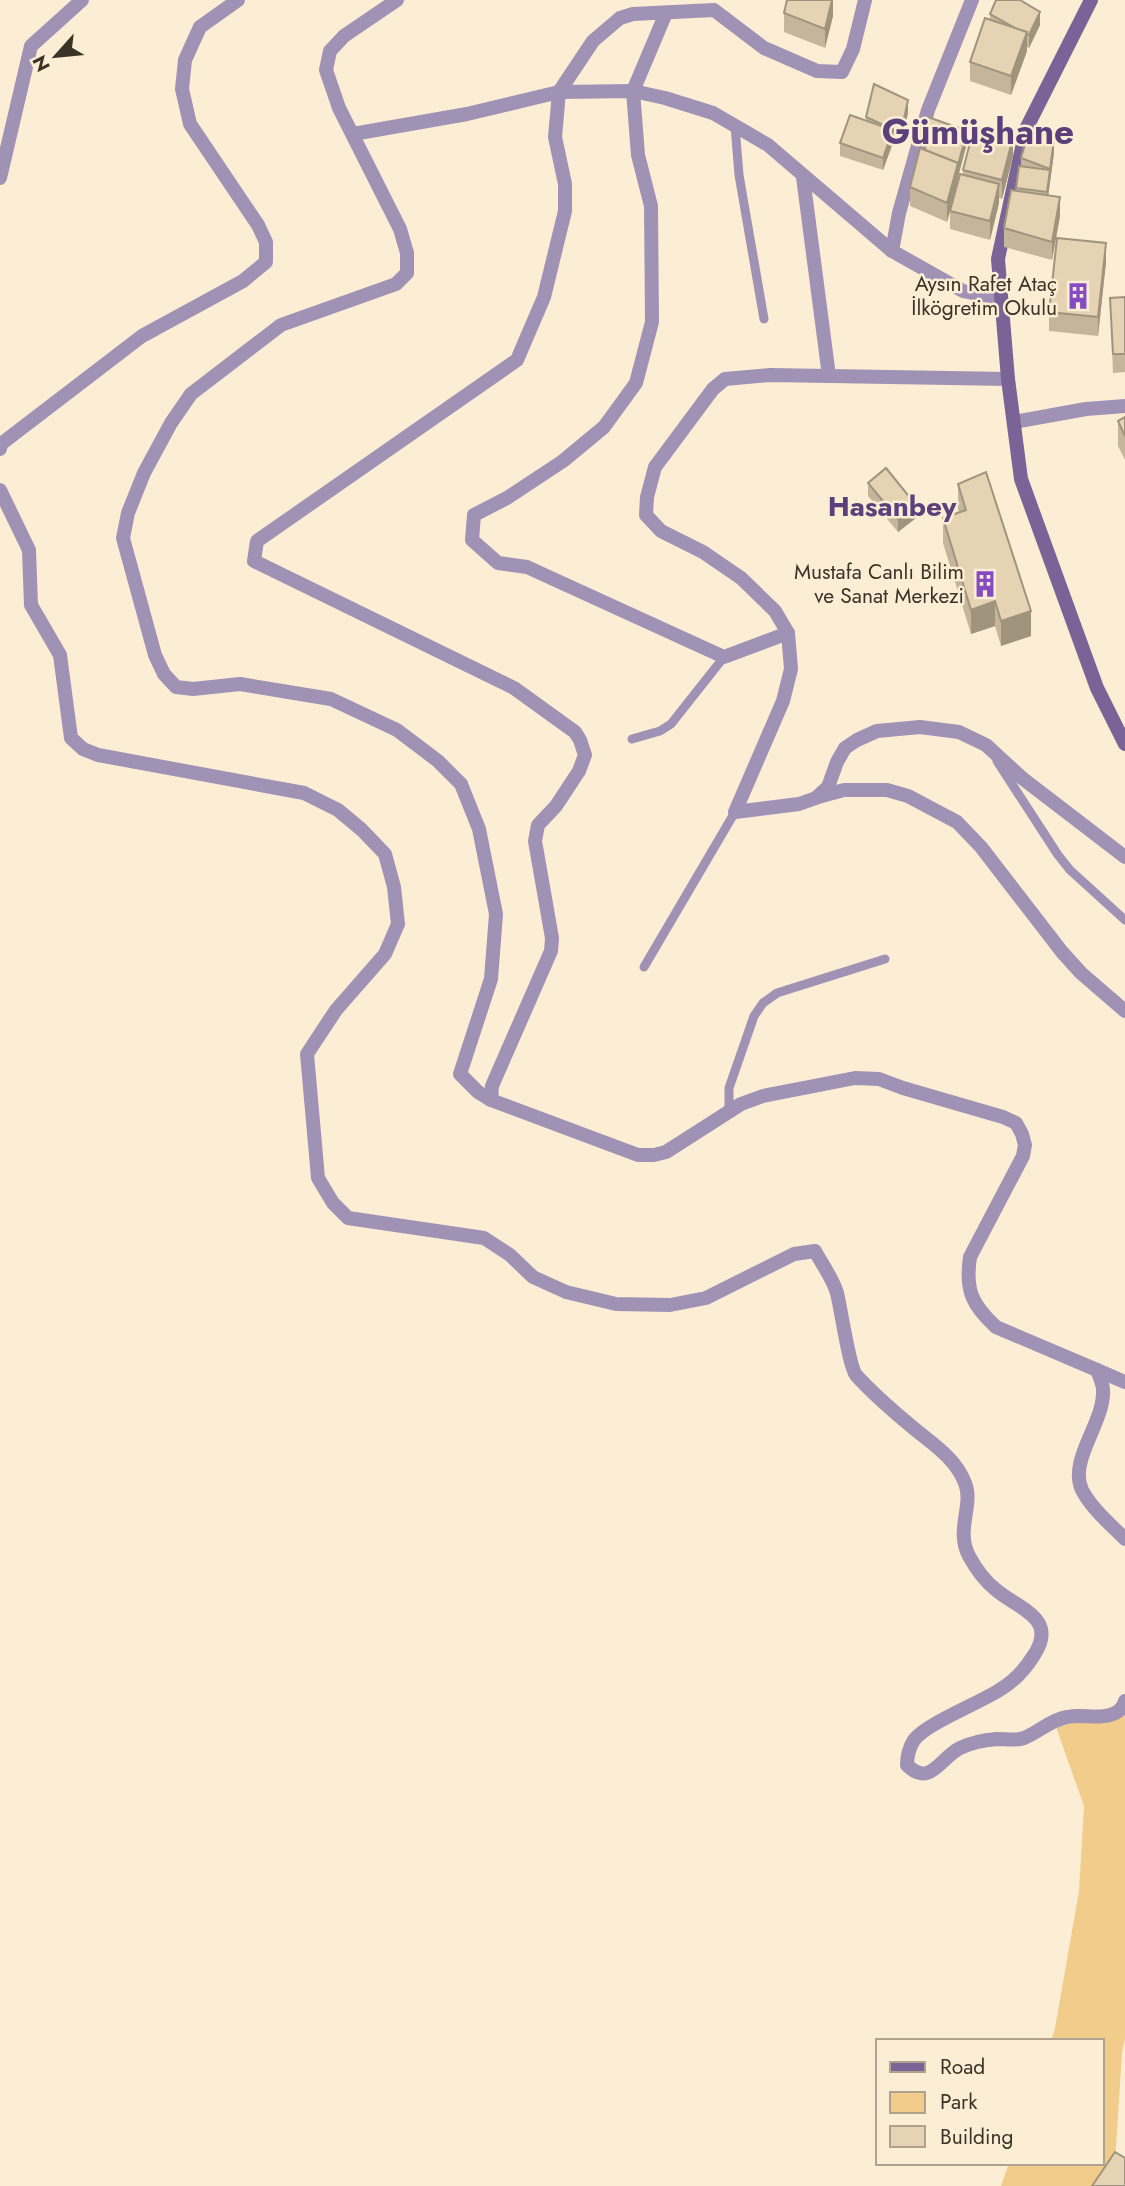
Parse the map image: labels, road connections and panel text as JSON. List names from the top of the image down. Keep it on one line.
{"districts":["Gümüşhane","Hasanbey"],"places":{"building":["Aysın Rafet Ataç İlkögretim Okulu","Mustafa Canlı Bilim ve Sanat Merkezi"]},"legend":["Road","Park","Building"],"north":"bottom left"}
